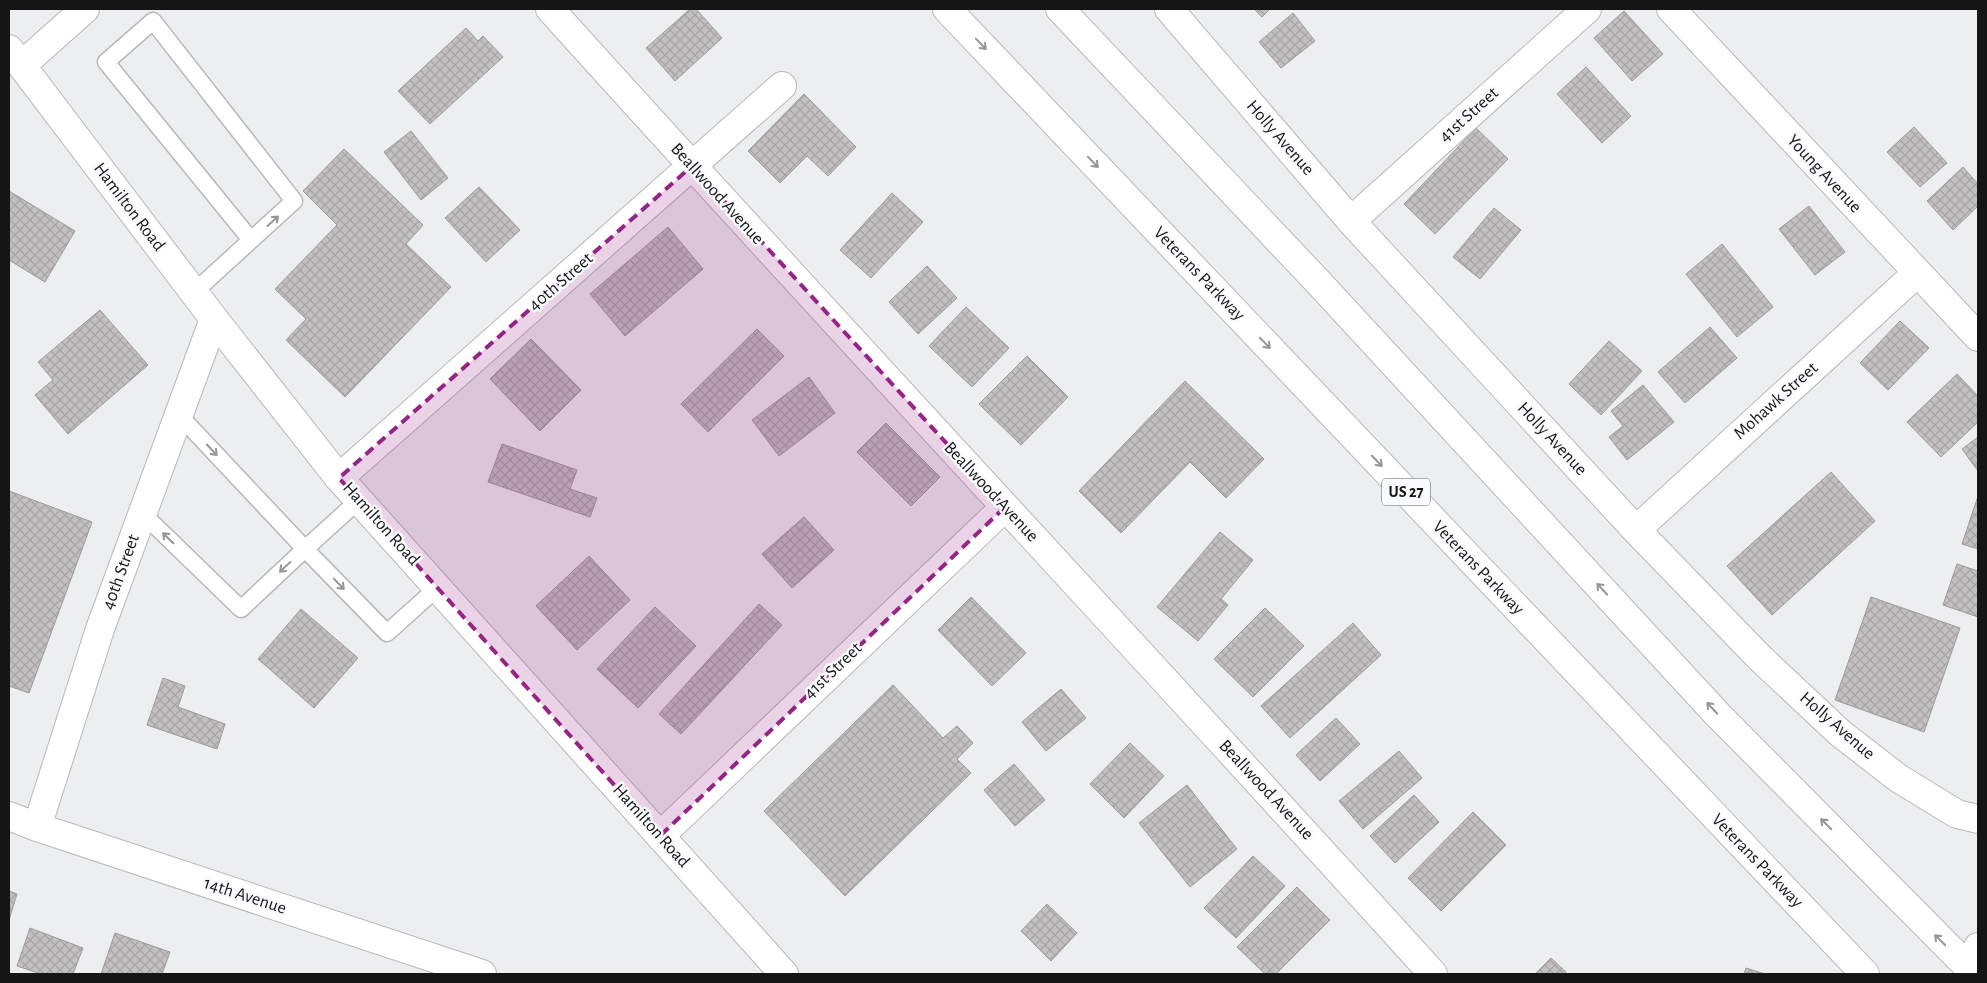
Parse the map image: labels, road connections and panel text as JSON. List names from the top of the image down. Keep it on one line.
{"streets":{"street":["41st Street","Holly Avenue","Young Avenue","Beallwood Avenue","Hamilton Road","Veterans Parkway","40th Street","Mohawk Street","US 27","14th Avenue"]},"crossings":[["41st Street","Holly Avenue"],["41st Street","Beallwood Avenue"],["41st Street","Hamilton Road"],["Holly Avenue","Mohawk Street"],["Young Avenue","Mohawk Street"],["Beallwood Avenue","40th Street"],["Hamilton Road","40th Street"],["40th Street","14th Avenue"]]}
